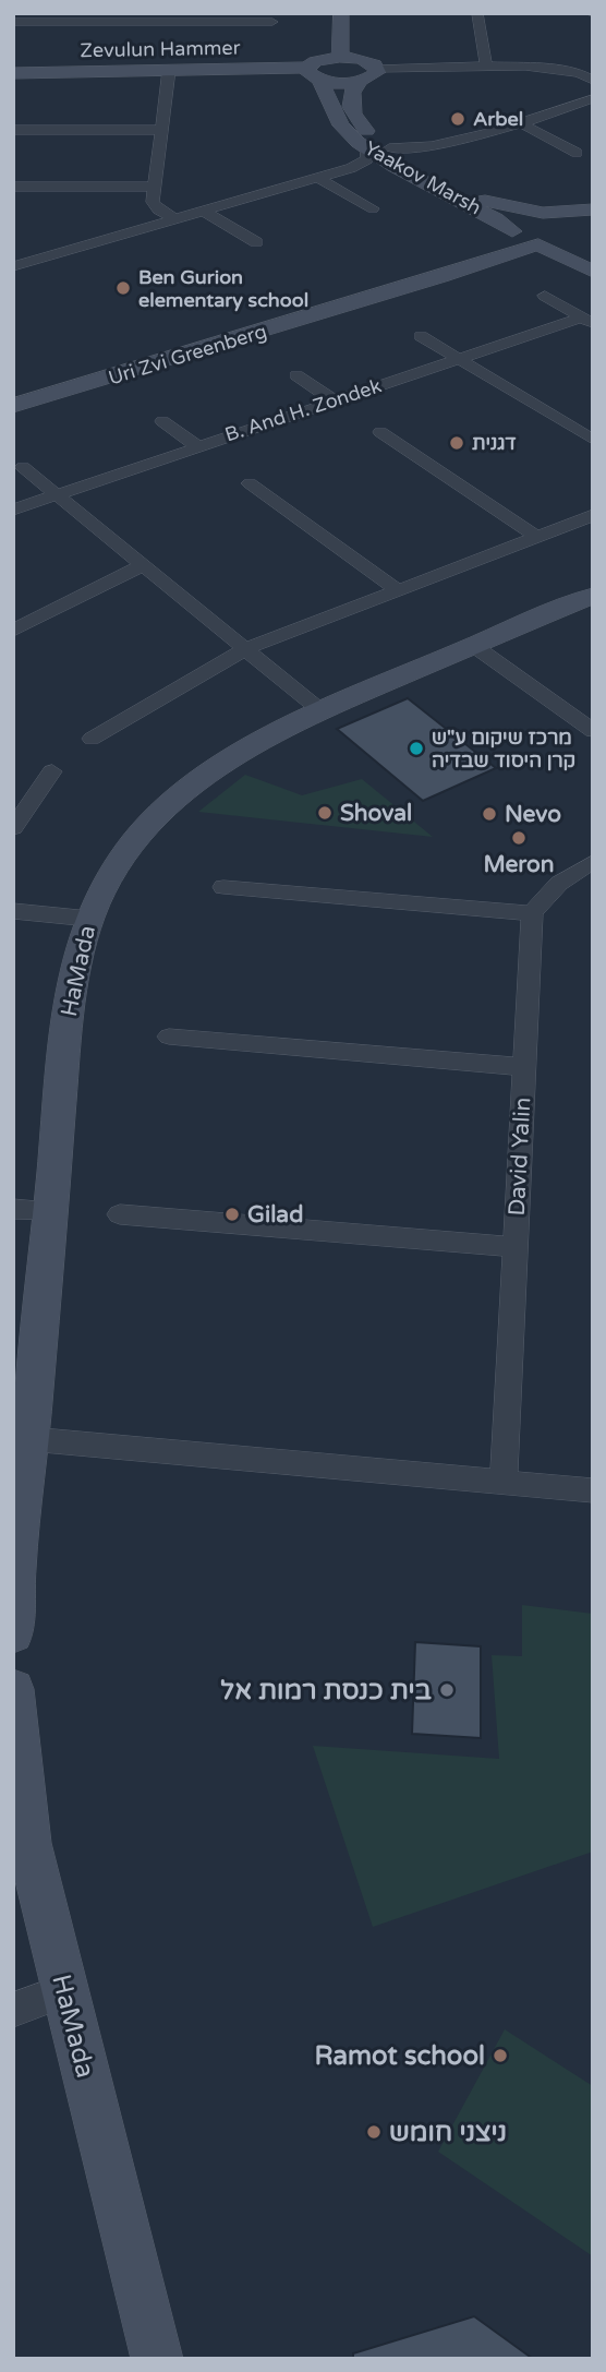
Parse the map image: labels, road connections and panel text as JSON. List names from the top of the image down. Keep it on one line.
{"streets":{"street":["Zevulun Hammer","Yaakov Marsh","Uri Zvi Greenberg","B. And H. Zondek","HaMada","David Yalin"]},"crossings":[["Zevulun Hammer","Yaakov Marsh"],["Yaakov Marsh","Uri Zvi Greenberg"]],"places":["Arbel","Ben Gurion elementary school","דגנית","מרכז שיקום ע\"ש קרן היסוד שבדיה","Shoval","Nevo","Meron","Gilad","בית כנסת רמות אל","Ramot school","ניצני חומש"]}
